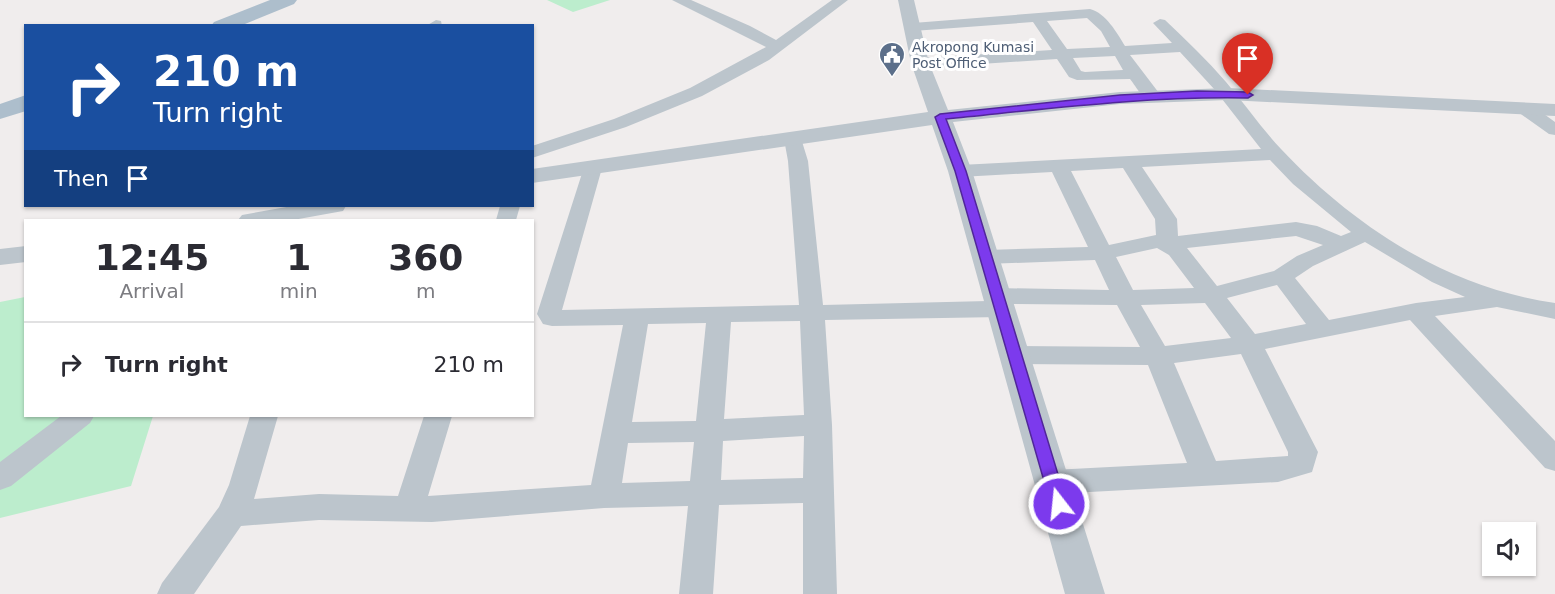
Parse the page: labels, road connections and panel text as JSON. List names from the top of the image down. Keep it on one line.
{"places":{"public building":["Akropong Kumasi Post Office"]},"page":{"turn":["210 m","Turn right"],"then":"Then","eta":["12:45","Arrival","1","min","360","m"],"list":[{"name":"Turn right","value":"210 m"}]}}
